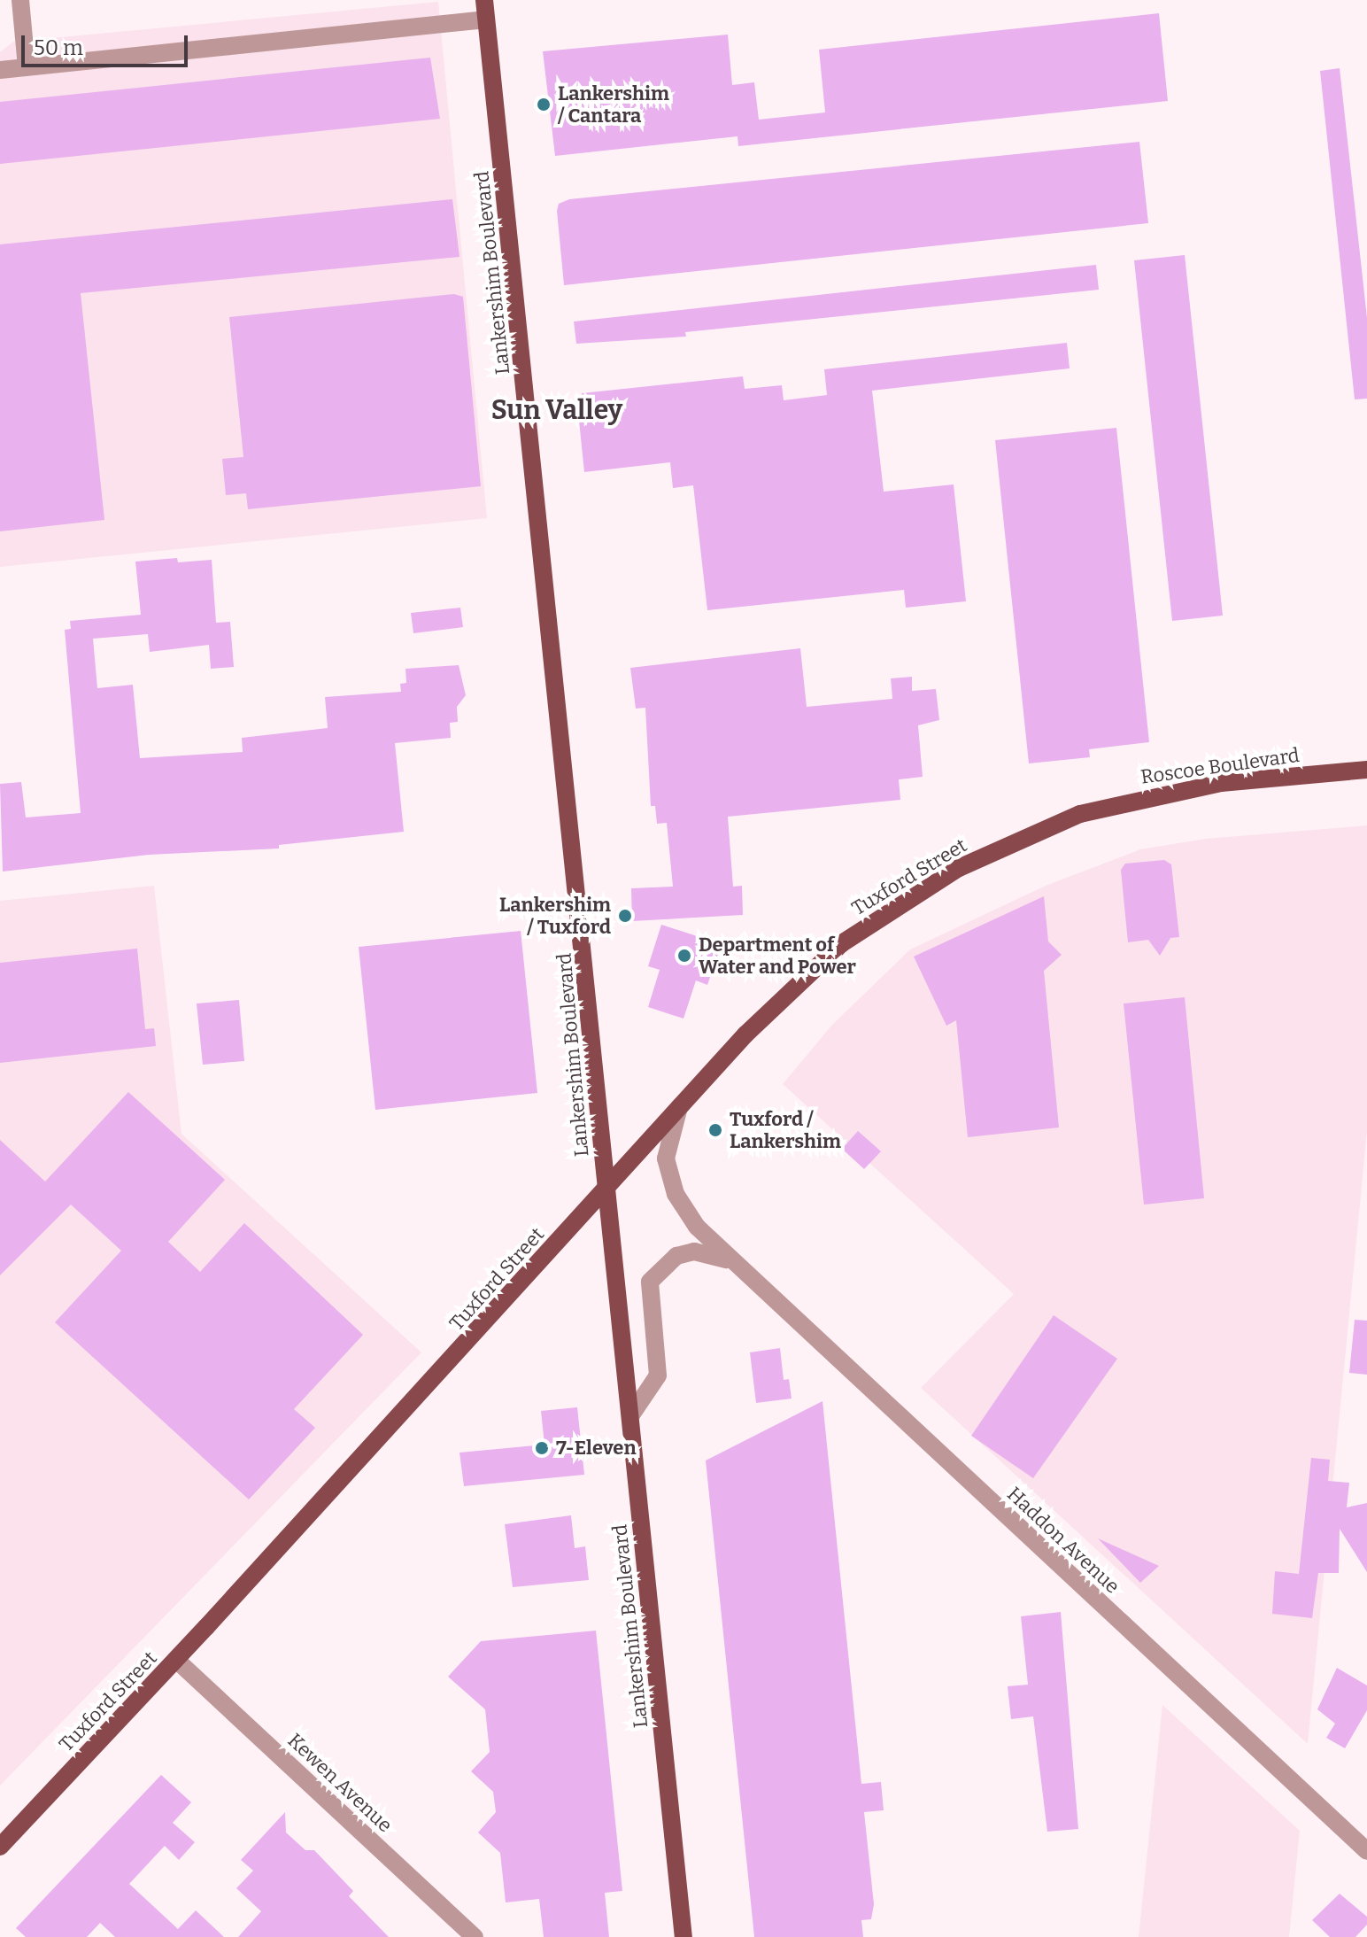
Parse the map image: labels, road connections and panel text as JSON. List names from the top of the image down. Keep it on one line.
{"streets":{"main road":["Lankershim Boulevard","Roscoe Boulevard","Tuxford Street"],"street":["Haddon Avenue","Kewen Avenue"]},"crossings":[["Lankershim Boulevard","Tuxford Street"],["Lankershim Boulevard","Haddon Avenue"],["Roscoe Boulevard","Tuxford Street"],["Tuxford Street","Haddon Avenue"],["Tuxford Street","Kewen Avenue"]],"districts":["Sun Valley"],"places":["Lankershim / Cantara","Lankershim / Tuxford","Department of Water and Power","Tuxford / Lankershim","7-Eleven"],"scale_bar":"50 m"}
